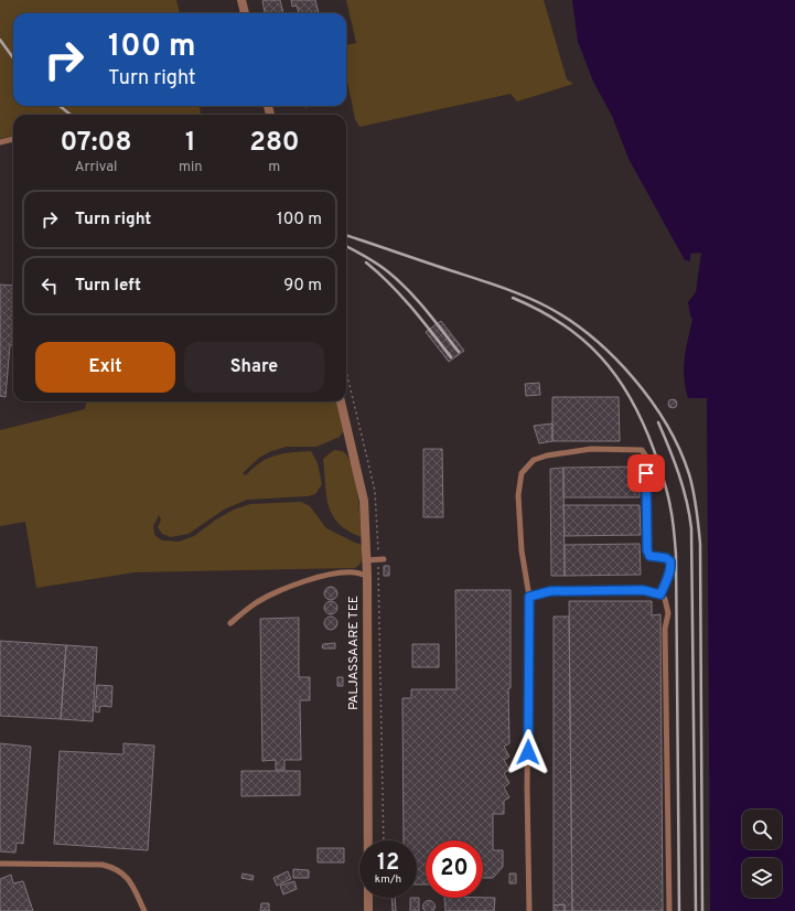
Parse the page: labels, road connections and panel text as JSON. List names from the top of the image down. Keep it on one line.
{"streets":{"street":["PALJASSAARE TEE"]},"page":{"turn":["100 m","Turn right"],"eta":["07:08","Arrival","1","min","280","m"],"list":[{"name":"Turn right","value":"100 m"},{"name":"Turn left","value":"90 m"}],"buttons":["Exit","Share"],"speed":"12 km/h","limit":"20"}}
